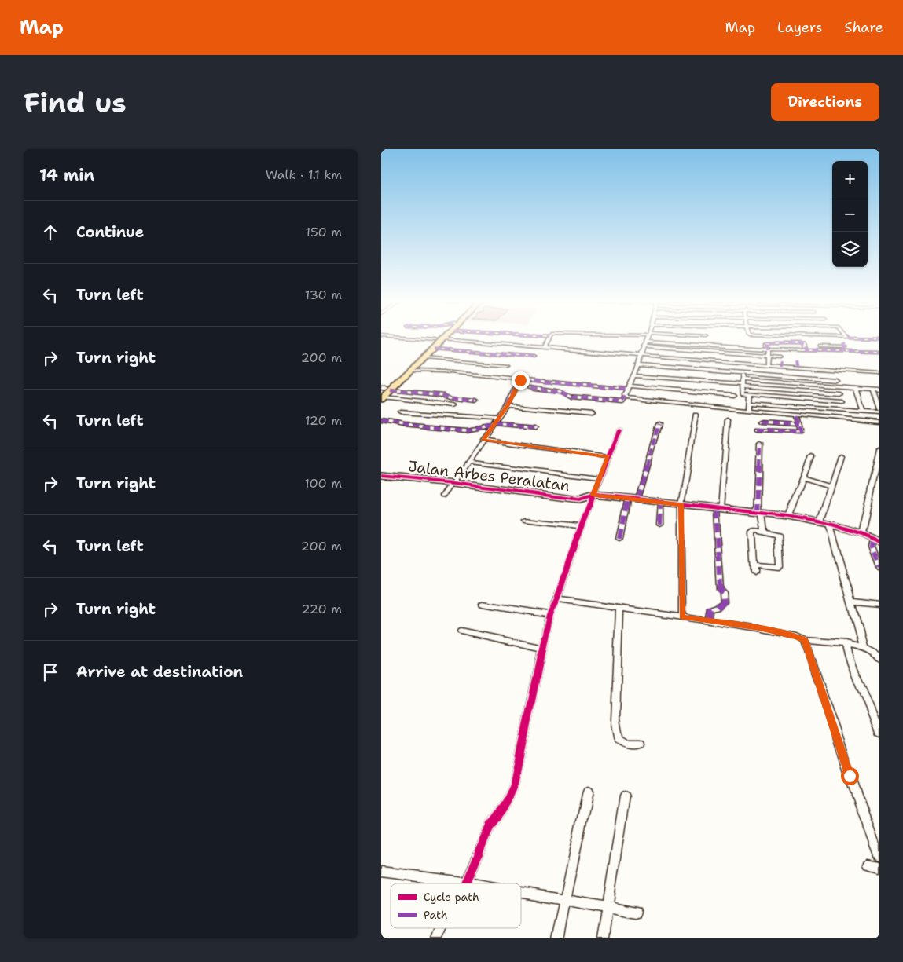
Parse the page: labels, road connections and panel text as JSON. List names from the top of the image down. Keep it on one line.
{"streets":{"street":["Jalan Arbes Peralatan"]},"legend":["Cycle path","Path"],"page":{"header":"Map","nav":["Map","Layers","Share"],"buttons":"Directions","title":"Find us","heading":["14 min","Walk · 1.1 km"],"map_buttons":["+","−"],"list":[["Continue","150 m"],["Turn left","130 m"],["Turn right","200 m"],["Turn left","120 m"],["Turn right","100 m"],["Turn left","200 m"],["Turn right","220 m"],"Arrive at destination"]}}
